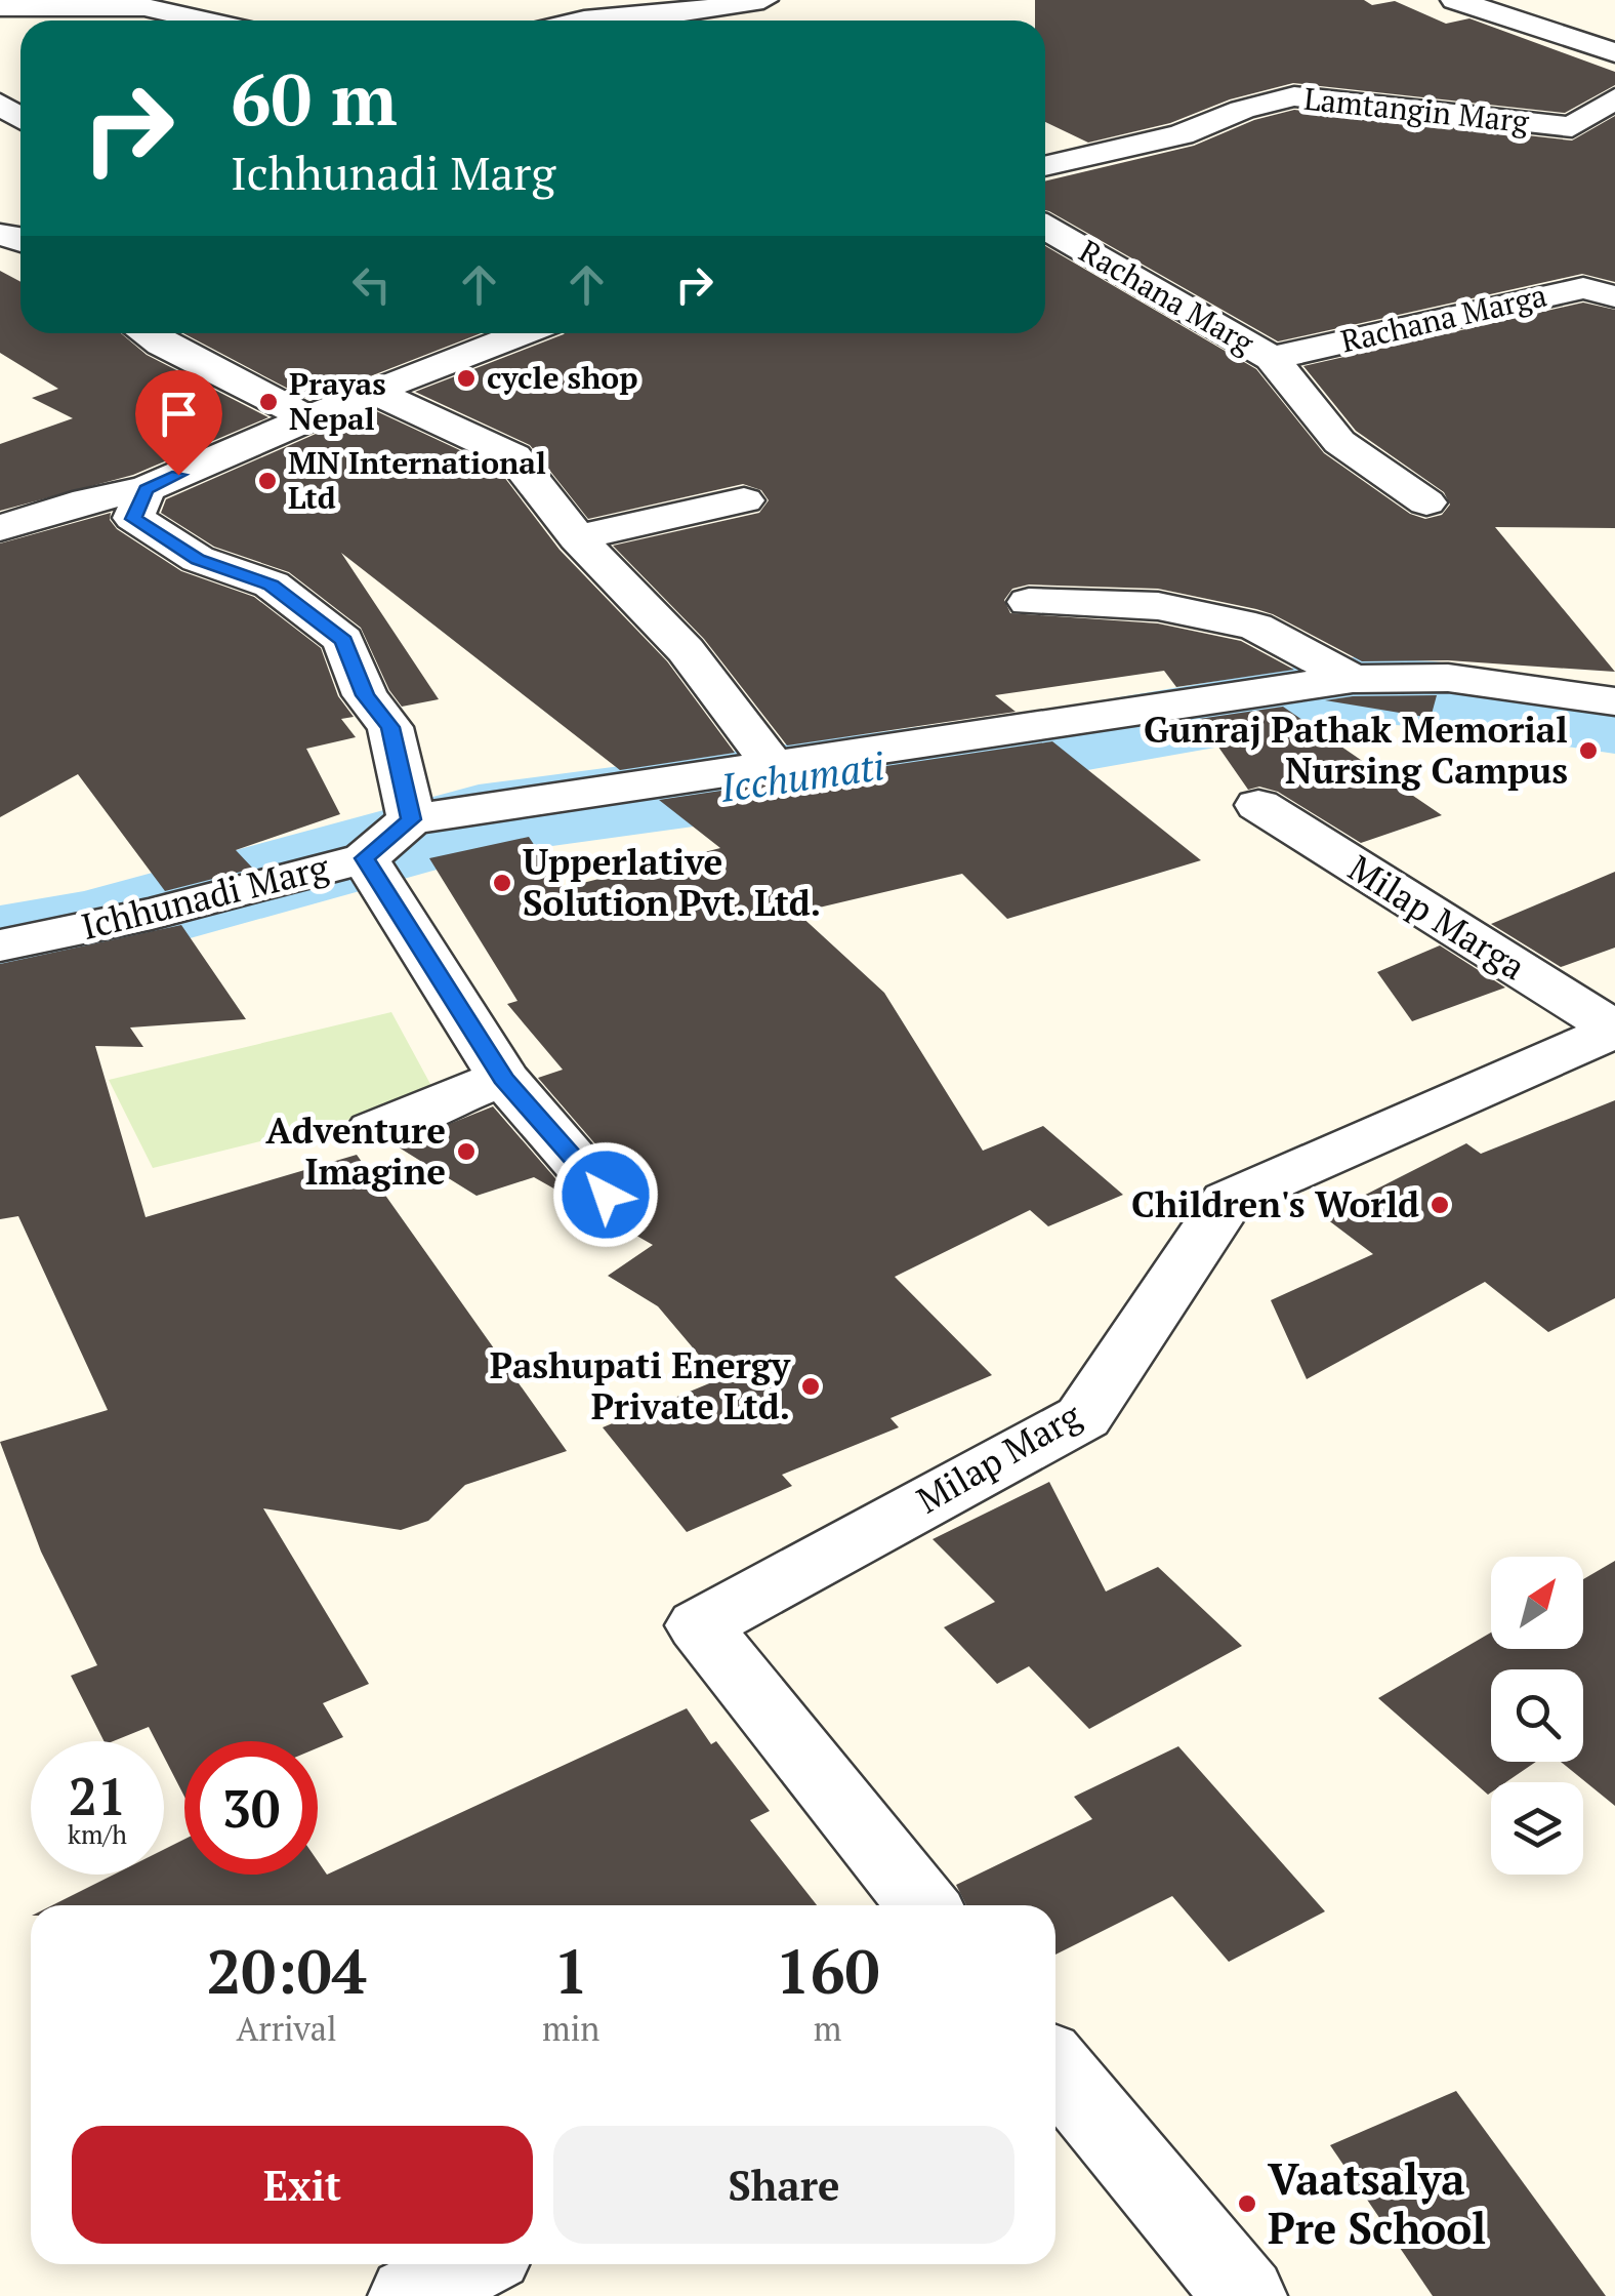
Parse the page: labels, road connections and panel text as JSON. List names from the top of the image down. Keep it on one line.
{"streets":{"street":["Lamtangin Marg","Rachana Marg","Rachana Marga","Ichhunadi Marg","Milap Marga","Milap Marg"]},"crossings":[["Rachana Marg","Rachana Marga"],["Milap Marga","Milap Marg"]],"water":["Icchumati"],"places":["cycle shop","Prayas Nepal","MN International Ltd","Gunraj Pathak Memorial Nursing Campus","Upperlative Solution Pvt. Ltd.","Adventure Imagine","Children's World","Pashupati Energy Private Ltd.","Vaatsalya Pre School"],"north":"top right","page":{"turn":["60 m","Ichhunadi Marg"],"speed":"21 km/h","limit":"30","eta":["20:04","Arrival","1","min","160","m"],"buttons":["Exit","Share"]}}
